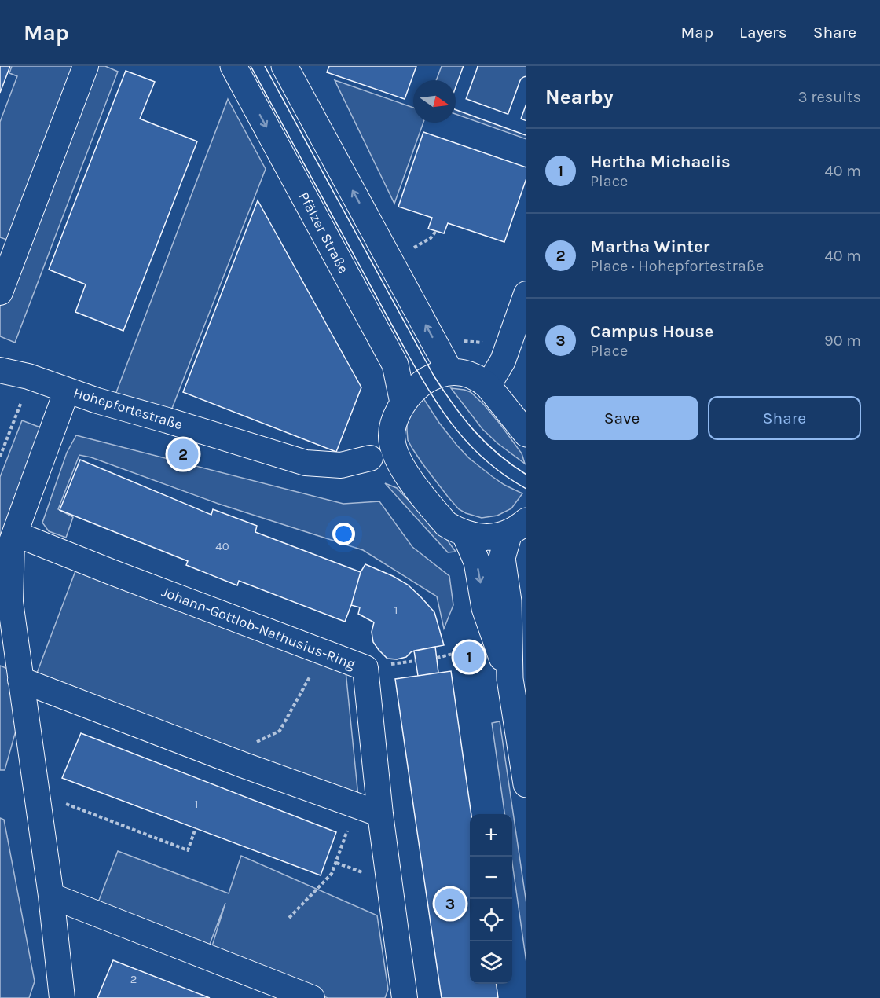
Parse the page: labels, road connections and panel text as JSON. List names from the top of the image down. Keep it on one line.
{"streets":{"street":["Pfälzer Straße","Hohepfortestraße","Johann-Gottlob-Nathusius-Ring"]},"house_numbers":["40","1","1","2"],"north":"right","page":{"header":"Map","nav":["Map","Layers","Share"],"heading":["Nearby","3 results"],"list":[{"mark":"1","name":"Hertha Michaelis","note":"Place","value":"40 m"},{"mark":"2","name":"Martha Winter","note":"Place · Hohepfortestraße","value":"40 m"},{"mark":"3","name":"Campus House","note":"Place","value":"90 m"}],"buttons":["Save","Share"],"pins":["2","1","3"],"map_buttons":["+","−"]}}
